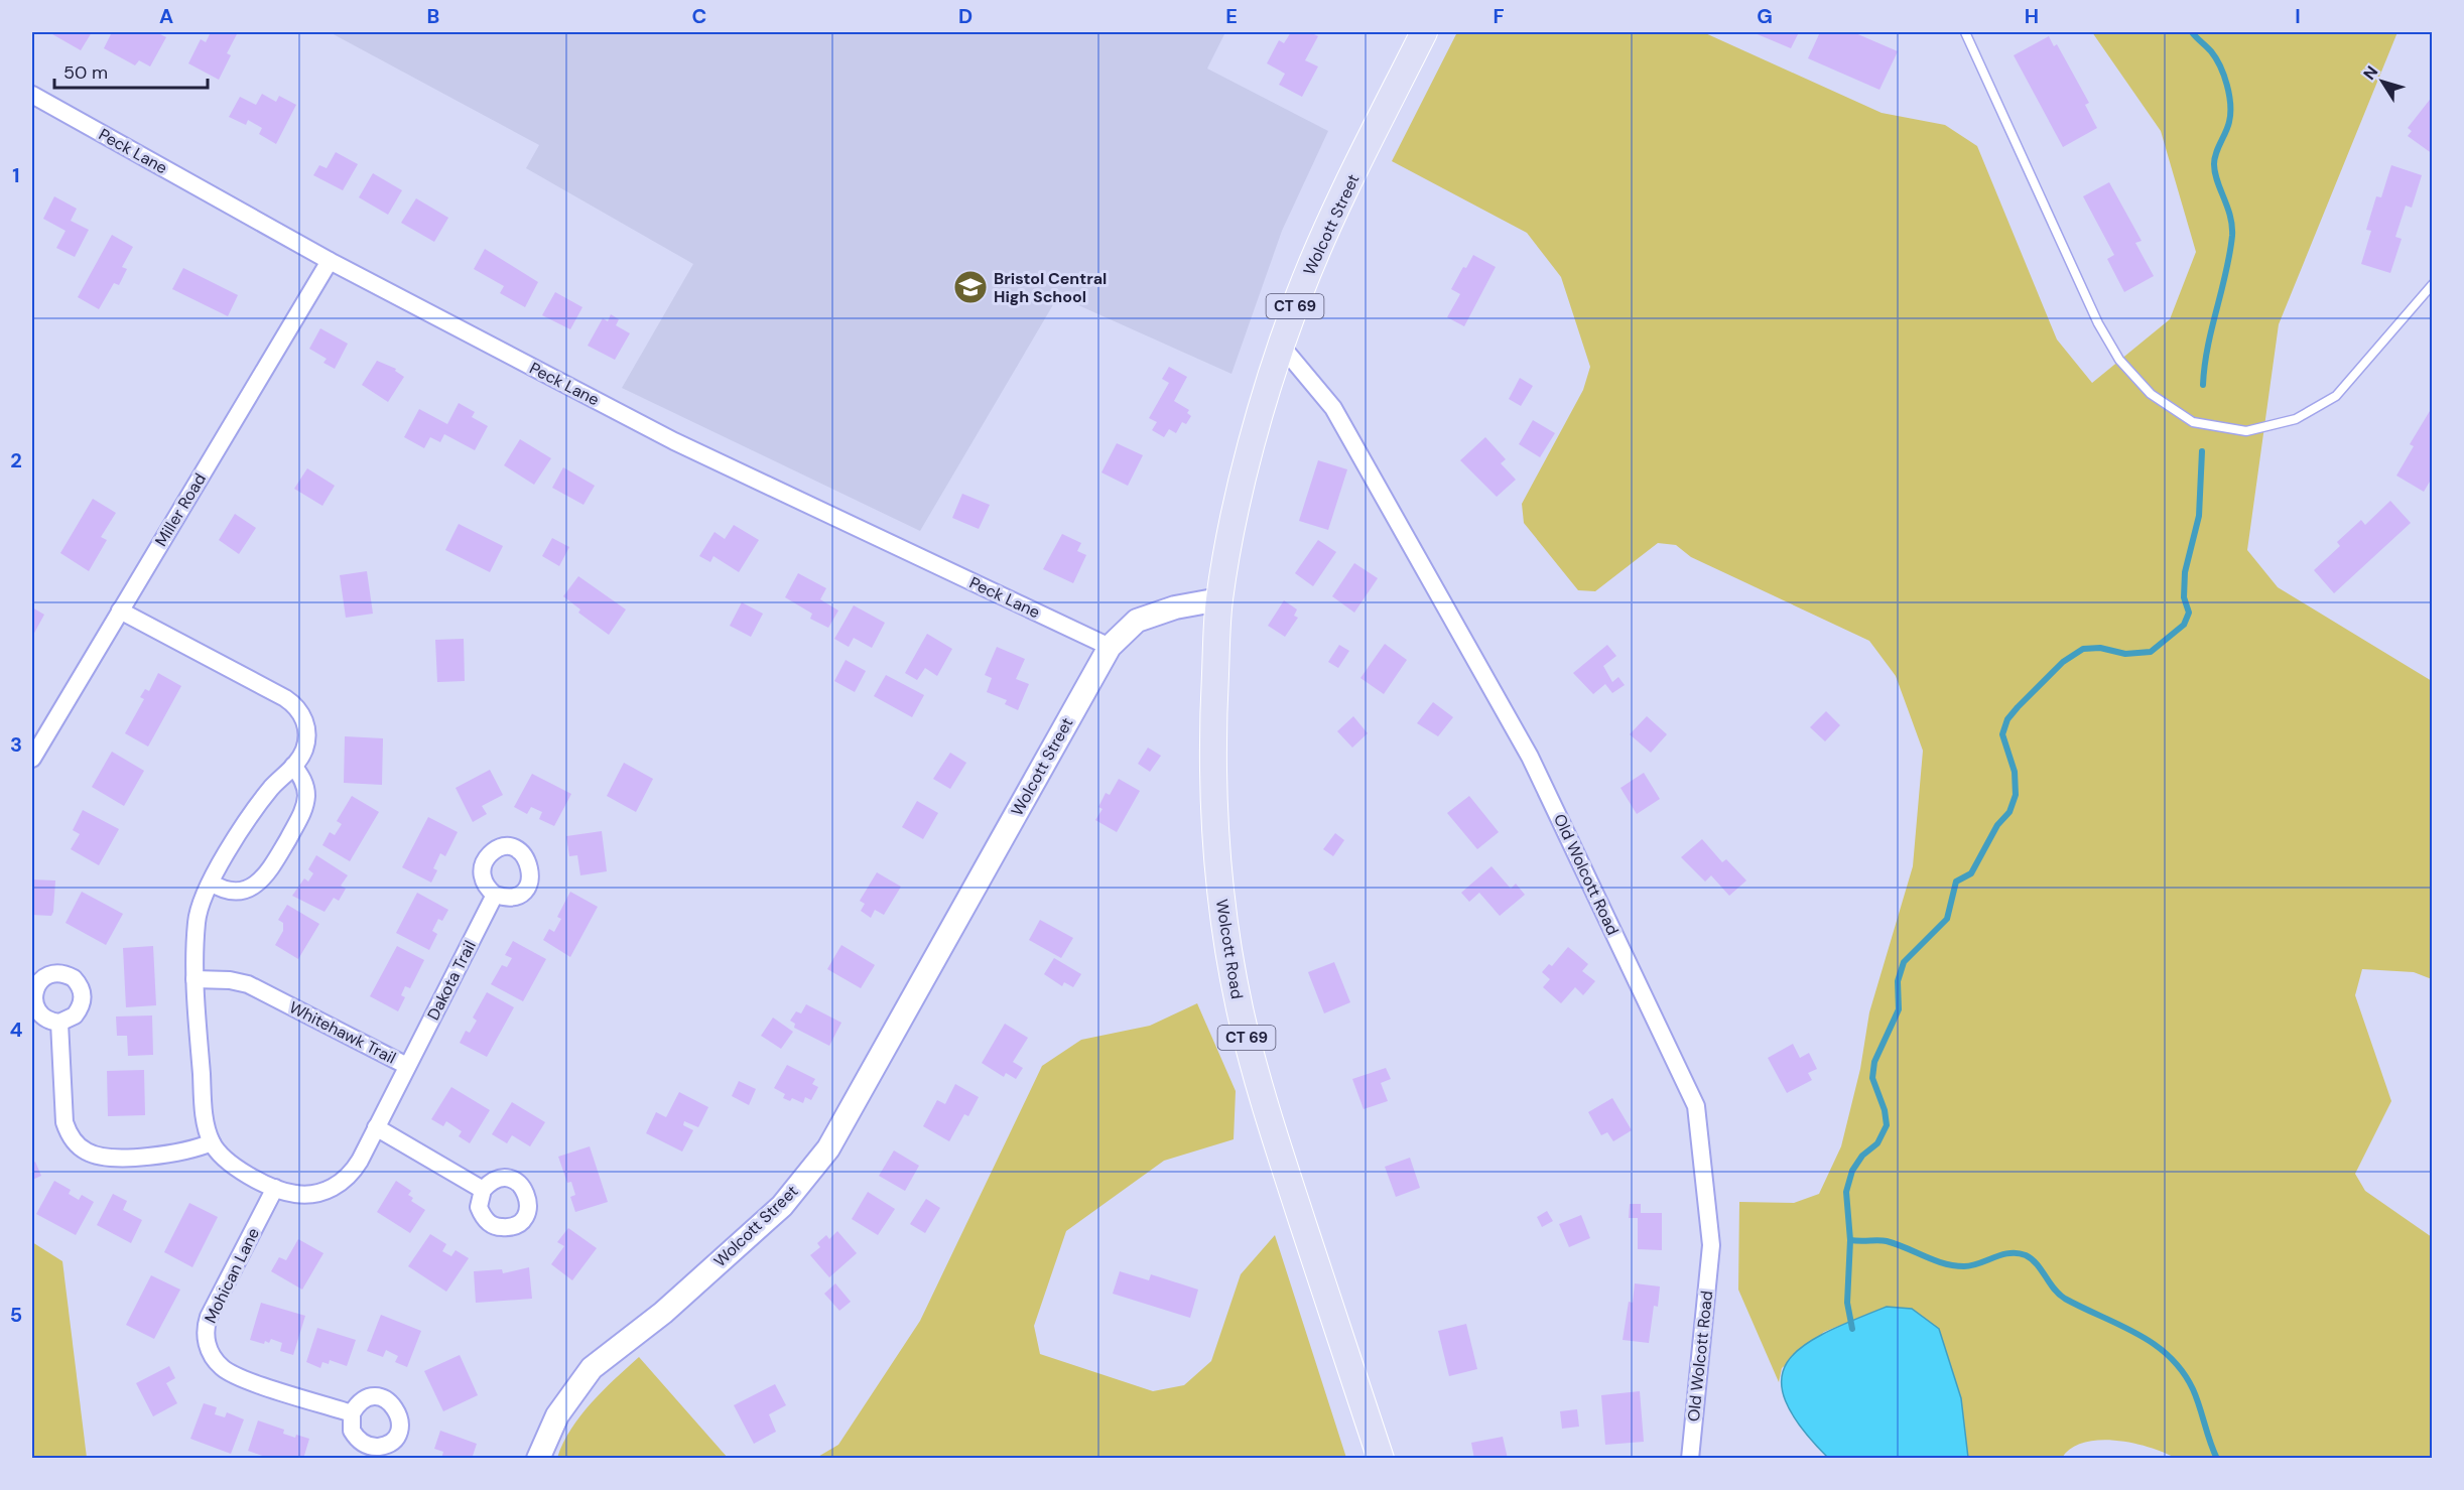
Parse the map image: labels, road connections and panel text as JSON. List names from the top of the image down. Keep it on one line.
{"streets":{"main road":["Wolcott Street","CT 69","Wolcott Road"],"street":["Peck Lane","Miller Road","Old Wolcott Road","Dakota Trail","Whitehawk Trail","Mohican Lane"]},"crossings":[["Peck Lane","Wolcott Street"],["Peck Lane","Miller Road"],["Wolcott Street","Old Wolcott Road"],["Wolcott Street","Wolcott Road"],["Miller Road","Whitehawk Trail"],["Dakota Trail","Whitehawk Trail"],["Whitehawk Trail","Mohican Lane"]],"places":{"school or university":["Bristol Central High School"]},"scale_bar":"50 m","north":"top left","grid":{"columns":["A","B","C","D","E","F","G","H","I"],"rows":["1","2","3","4","5"]}}
